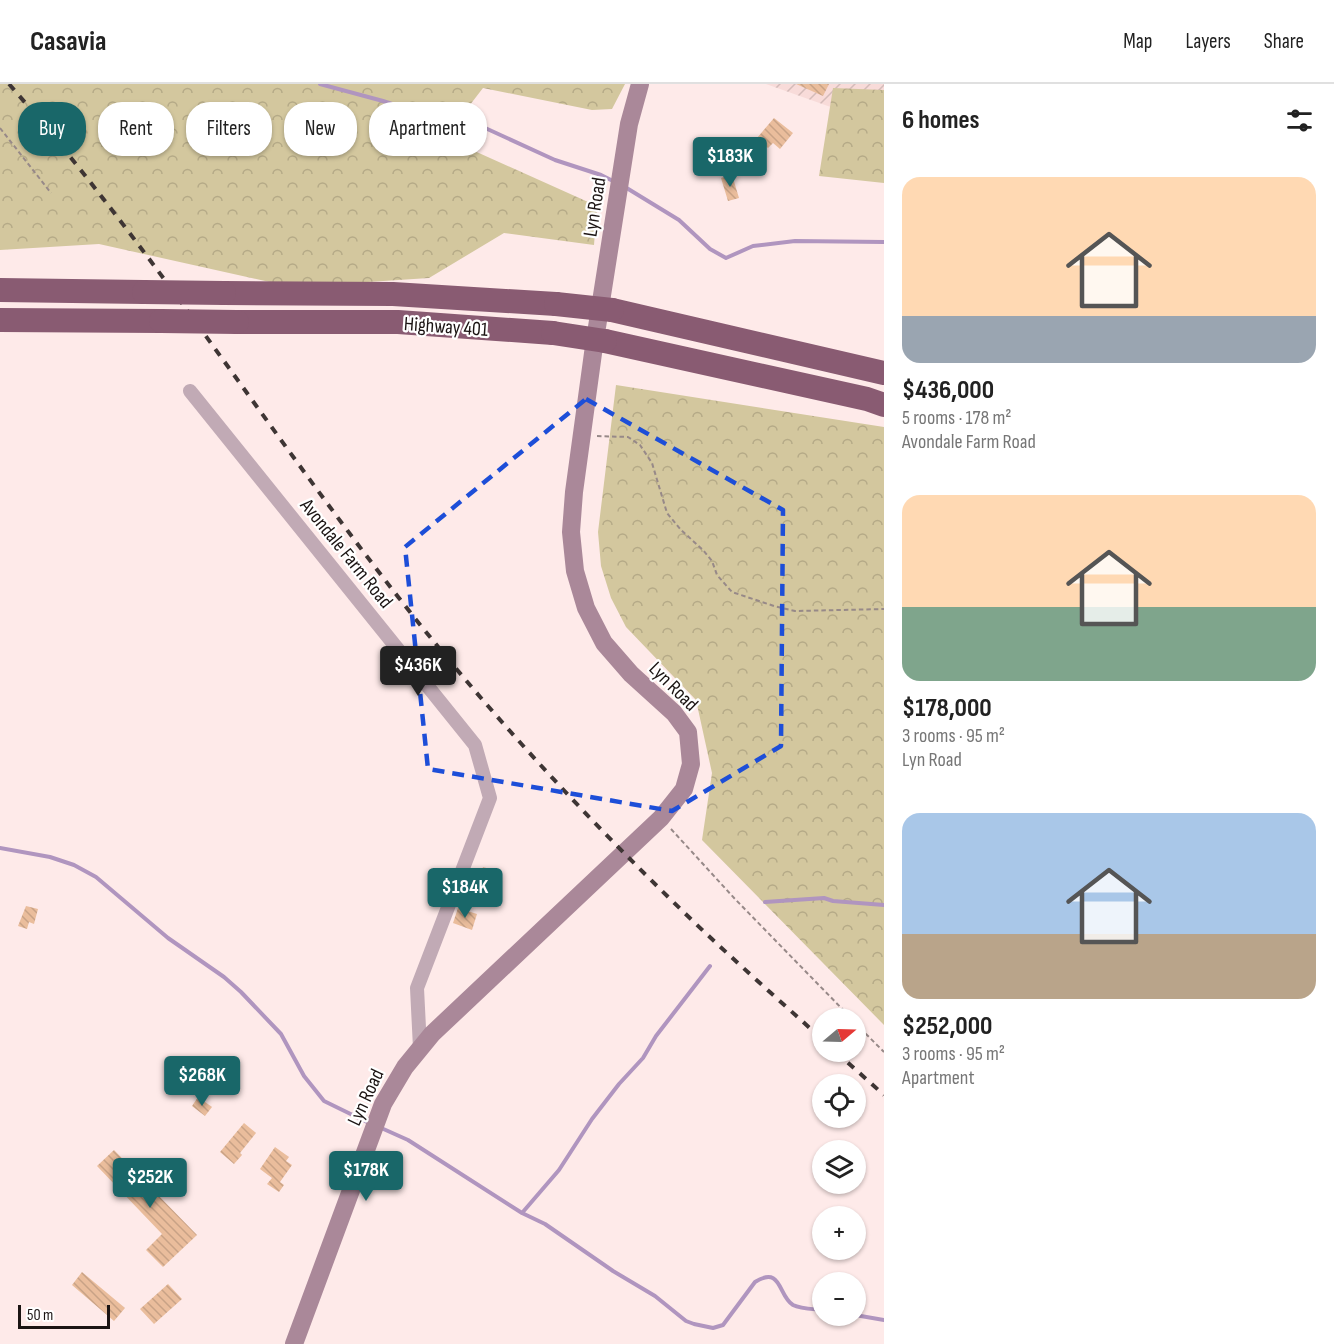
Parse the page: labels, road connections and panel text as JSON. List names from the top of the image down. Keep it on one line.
{"streets":{"highway":["Highway 401"],"main road":["Lyn Road"],"street":["Avondale Farm Road"]},"crossings":[["Lyn Road","Avondale Farm Road"]],"scale_bar":"50 m","north":"right","page":{"header":"Casavia","nav":["Map","Layers","Share"],"heading":"6 homes","chip":["Buy","Rent","Filters","New","Apartment"],"price":["$183K","$436K","$184K","$268K","$178K","$252K"],"list":[{"name":"$436,000","note":"5 rooms · 178 m² · Avondale Farm Road"},{"name":"$178,000","note":"3 rooms · 95 m² · Lyn Road"},{"name":"$252,000","note":"3 rooms · 95 m² · Apartment"}],"map_buttons":["+","−"],"scale":"50 m"}}
